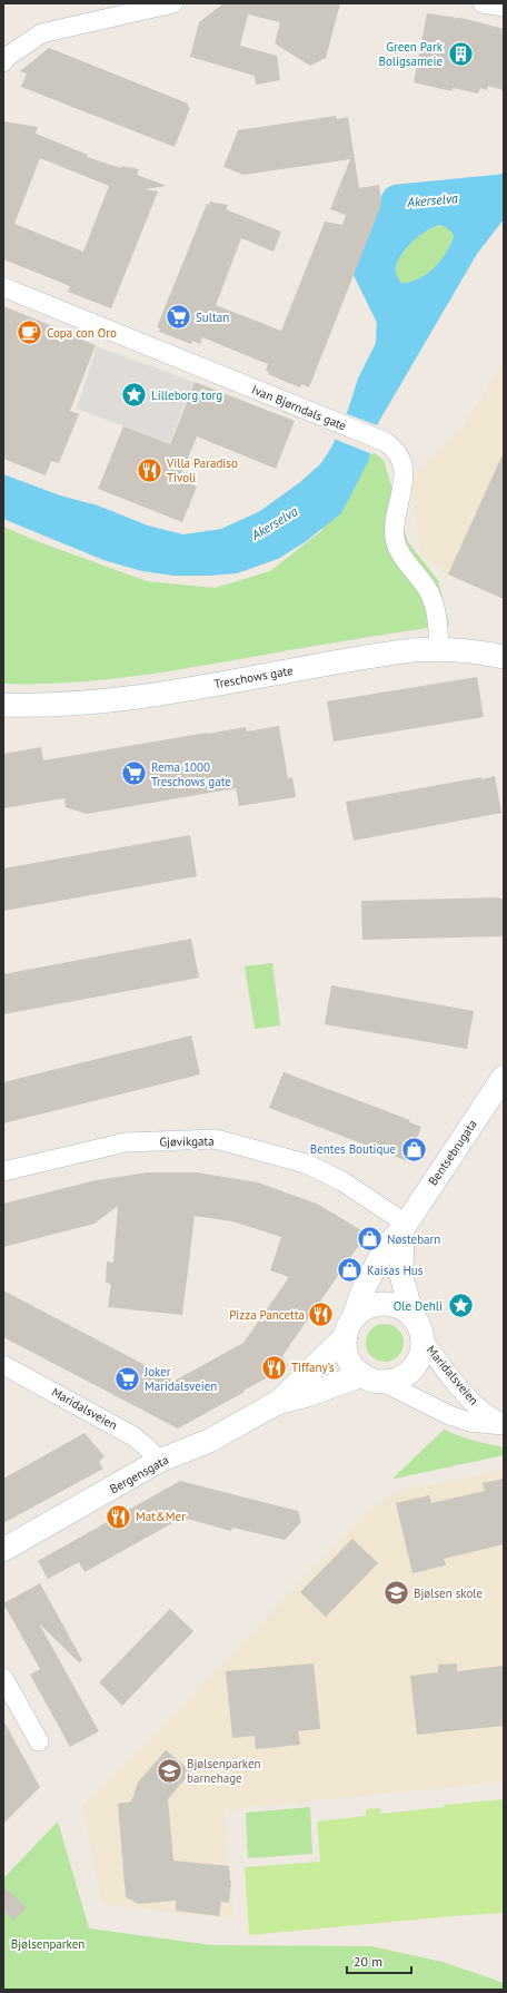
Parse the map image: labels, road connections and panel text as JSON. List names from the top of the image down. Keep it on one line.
{"streets":{"street":["Ivan Bjørndals gate","Treschows gate","Gjøvikgata","Bentsebrugata","Maridalsveien","Bergensgata"]},"crossings":[["Ivan Bjørndals gate","Treschows gate"],["Gjøvikgata","Bentsebrugata"],["Bentsebrugata","Maridalsveien"],["Bentsebrugata","Bergensgata"],["Maridalsveien","Bergensgata"]],"water":["Akerselva"],"parks":["Bjølsenparken"],"places":{"building":["Green Park Boligsameie"],"supermarket":["Sultan","Rema 1000 Treschows gate","Joker Maridalsveien"],"cafe":["Copa con Oro"],"place":["Lilleborg torg","Ole Dehli"],"restaurant":["Villa Paradiso Tivoli","Pizza Pancetta","Tiffany’s","Mat&Mer"],"shop":["Bentes Boutique","Nøstebarn","Kaisas Hus"],"school or university":["Bjølsen skole","Bjølsenparken barnehage"]},"scale_bar":"20 m"}
